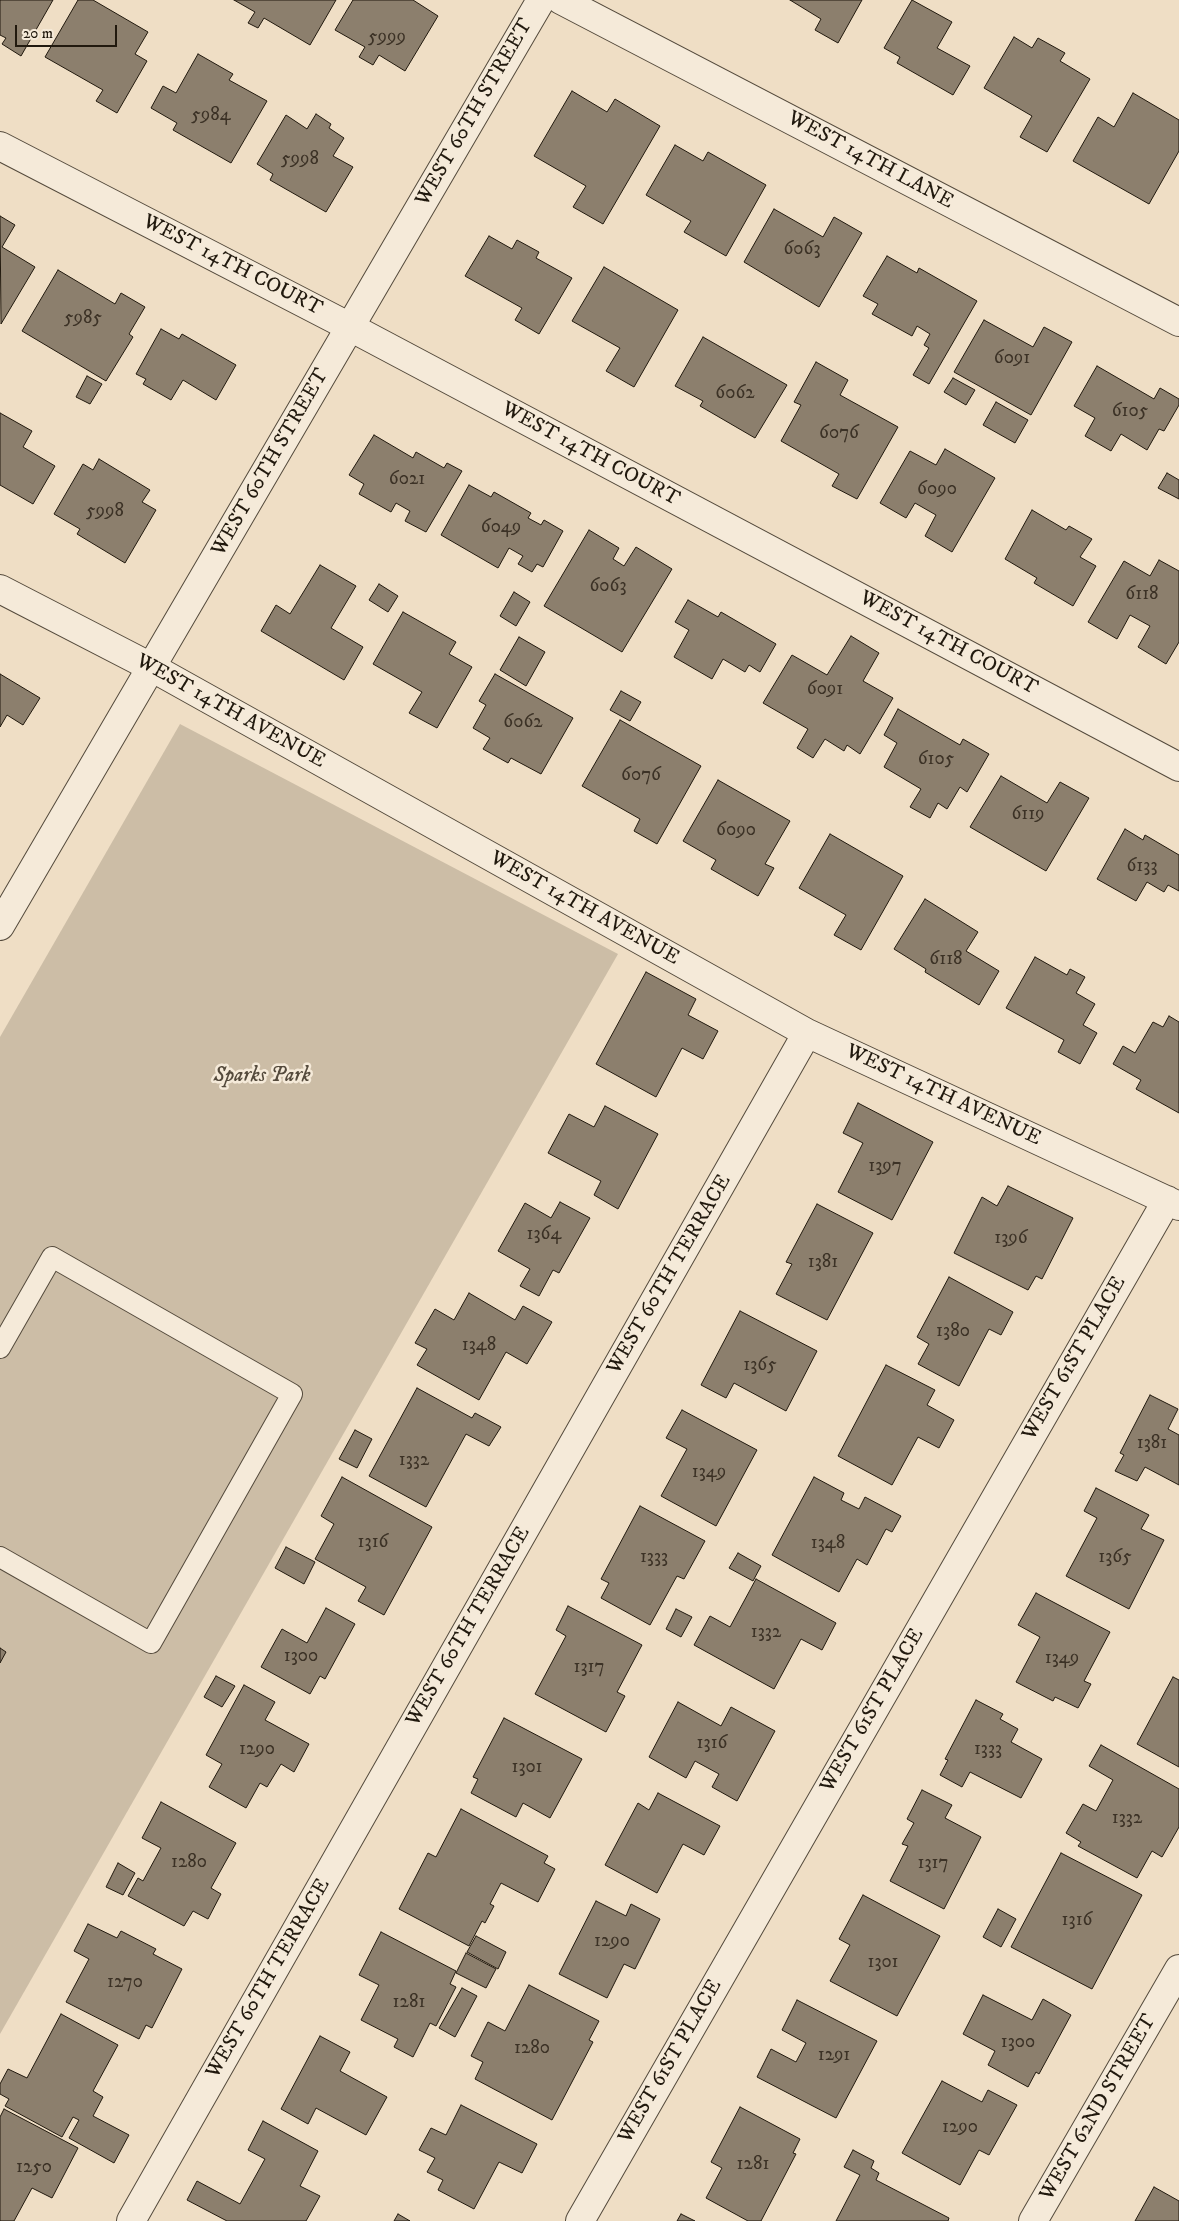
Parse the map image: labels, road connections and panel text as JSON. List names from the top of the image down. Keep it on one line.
{"streets":{"street":["WEST 60TH STREET","WEST 14TH LANE","WEST 14TH COURT","WEST 14TH AVENUE","WEST 60TH TERRACE","WEST 61ST PLACE","WEST 62ND STREET"]},"crossings":[["WEST 60TH STREET","WEST 14TH COURT"],["WEST 60TH STREET","WEST 14TH AVENUE"],["WEST 14TH AVENUE","WEST 60TH TERRACE"],["WEST 14TH AVENUE","WEST 61ST PLACE"]],"parks":["Sparks Park"],"house_numbers":["5999","5984","5998","6063","5985","6091","6062","6105","6076","6021","6090","5998","6049","6063","6118","6091","6062","6105","6076","6119","6090","6133","6118","1397","1364","1396","1381","1380","1348","1365","1381","1332","1349","1316","1348","1333","1365","1332","1300","1349","1317","1316","1290","1333","1301","1332","1280","1317","1316","1290","1301","1270","1281","1300","1280","1291","1290","1281","1250"],"scale_bar":"20 m"}
